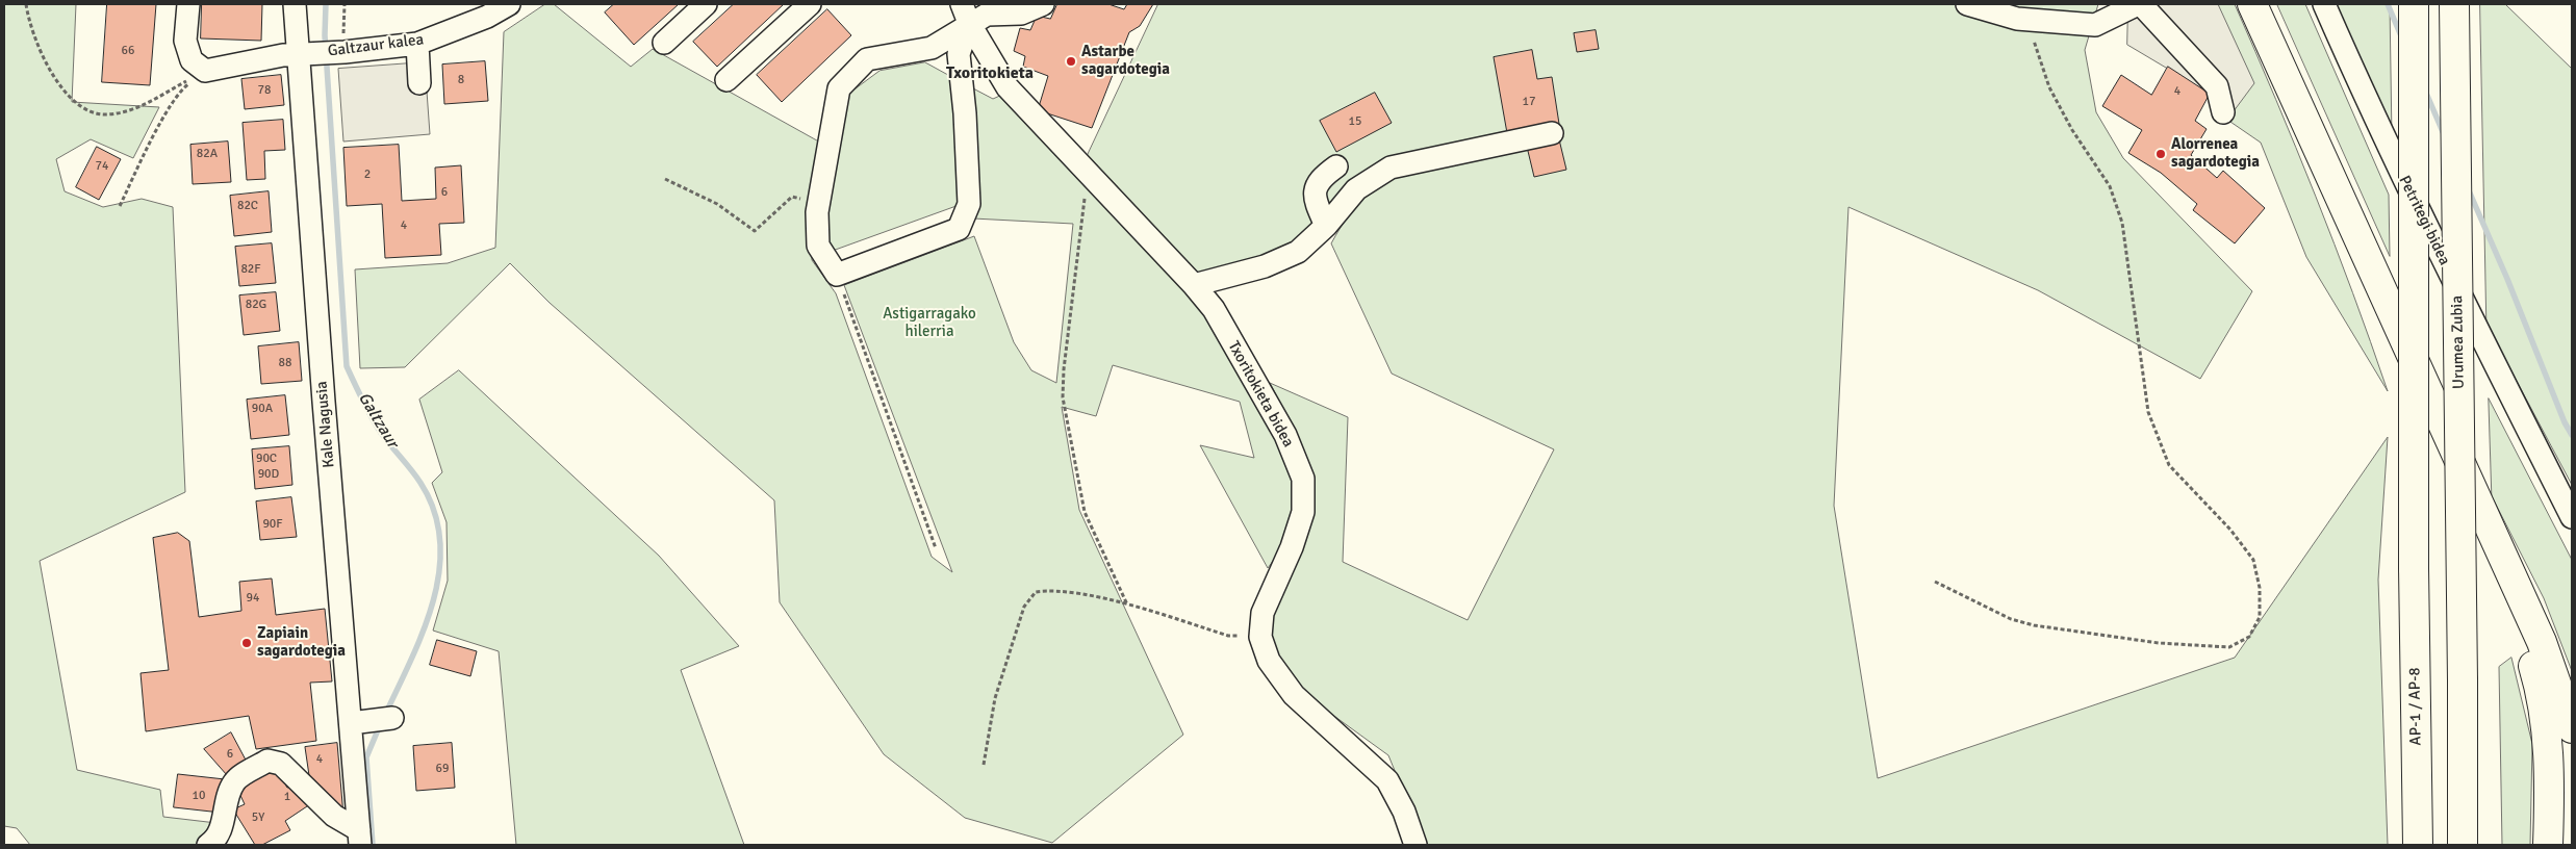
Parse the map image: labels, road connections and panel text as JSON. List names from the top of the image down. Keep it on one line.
{"streets":{"main road":["Urumea Zubia","AP-1 / AP-8"],"street":["Galtzaur kalea","Petritegi bidea","Txoritokieta bidea","Kale Nagusia"]},"crossings":[["Galtzaur kalea","Kale Nagusia"]],"districts":["Txoritokieta"],"water":["Galtzaur"],"parks":["Astigarragako hilerria"],"places":["Astarbe sagardotegia","Alorrenea sagardotegia","Zapiain sagardotegia"],"house_numbers":["66","8","78","4","17","15","82A","74","2","6","82C","4","82F","82G","88","90A","90C","90D","90F","94","6","4","69","10","1","5Y"]}
